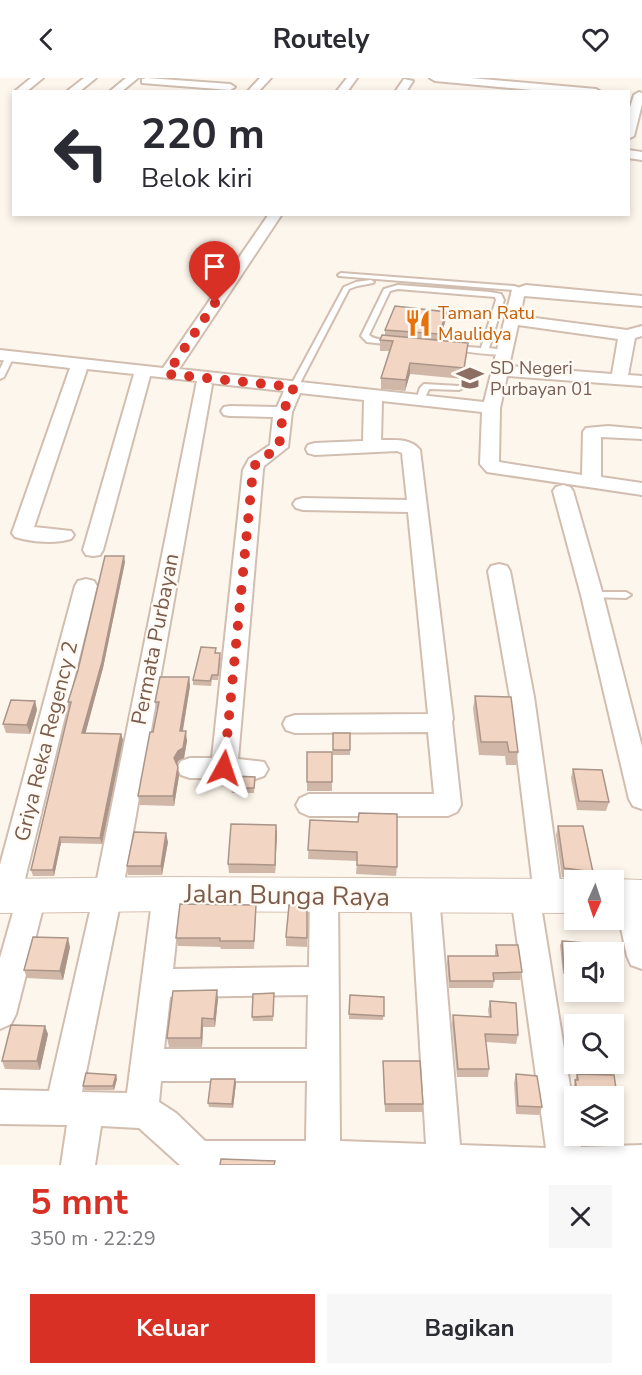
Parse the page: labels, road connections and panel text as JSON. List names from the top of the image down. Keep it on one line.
{"streets":{"main road":["Jalan Bunga Raya"],"street":["Permata Purbayan","Griya Reka Regency 2"]},"crossings":[["Permata Purbayan","Jalan Bunga Raya"],["Griya Reka Regency 2","Jalan Bunga Raya"]],"places":{"restaurant":["Taman Ratu Maulidya"],"school or university":["SD Negeri Purbayan 01"]},"north":"bottom","page":{"header":"Routely","turn":["220 m","Belok kiri"],"heading":["5 mnt","350 m · 22:29"],"buttons":["Keluar","Bagikan"]}}
